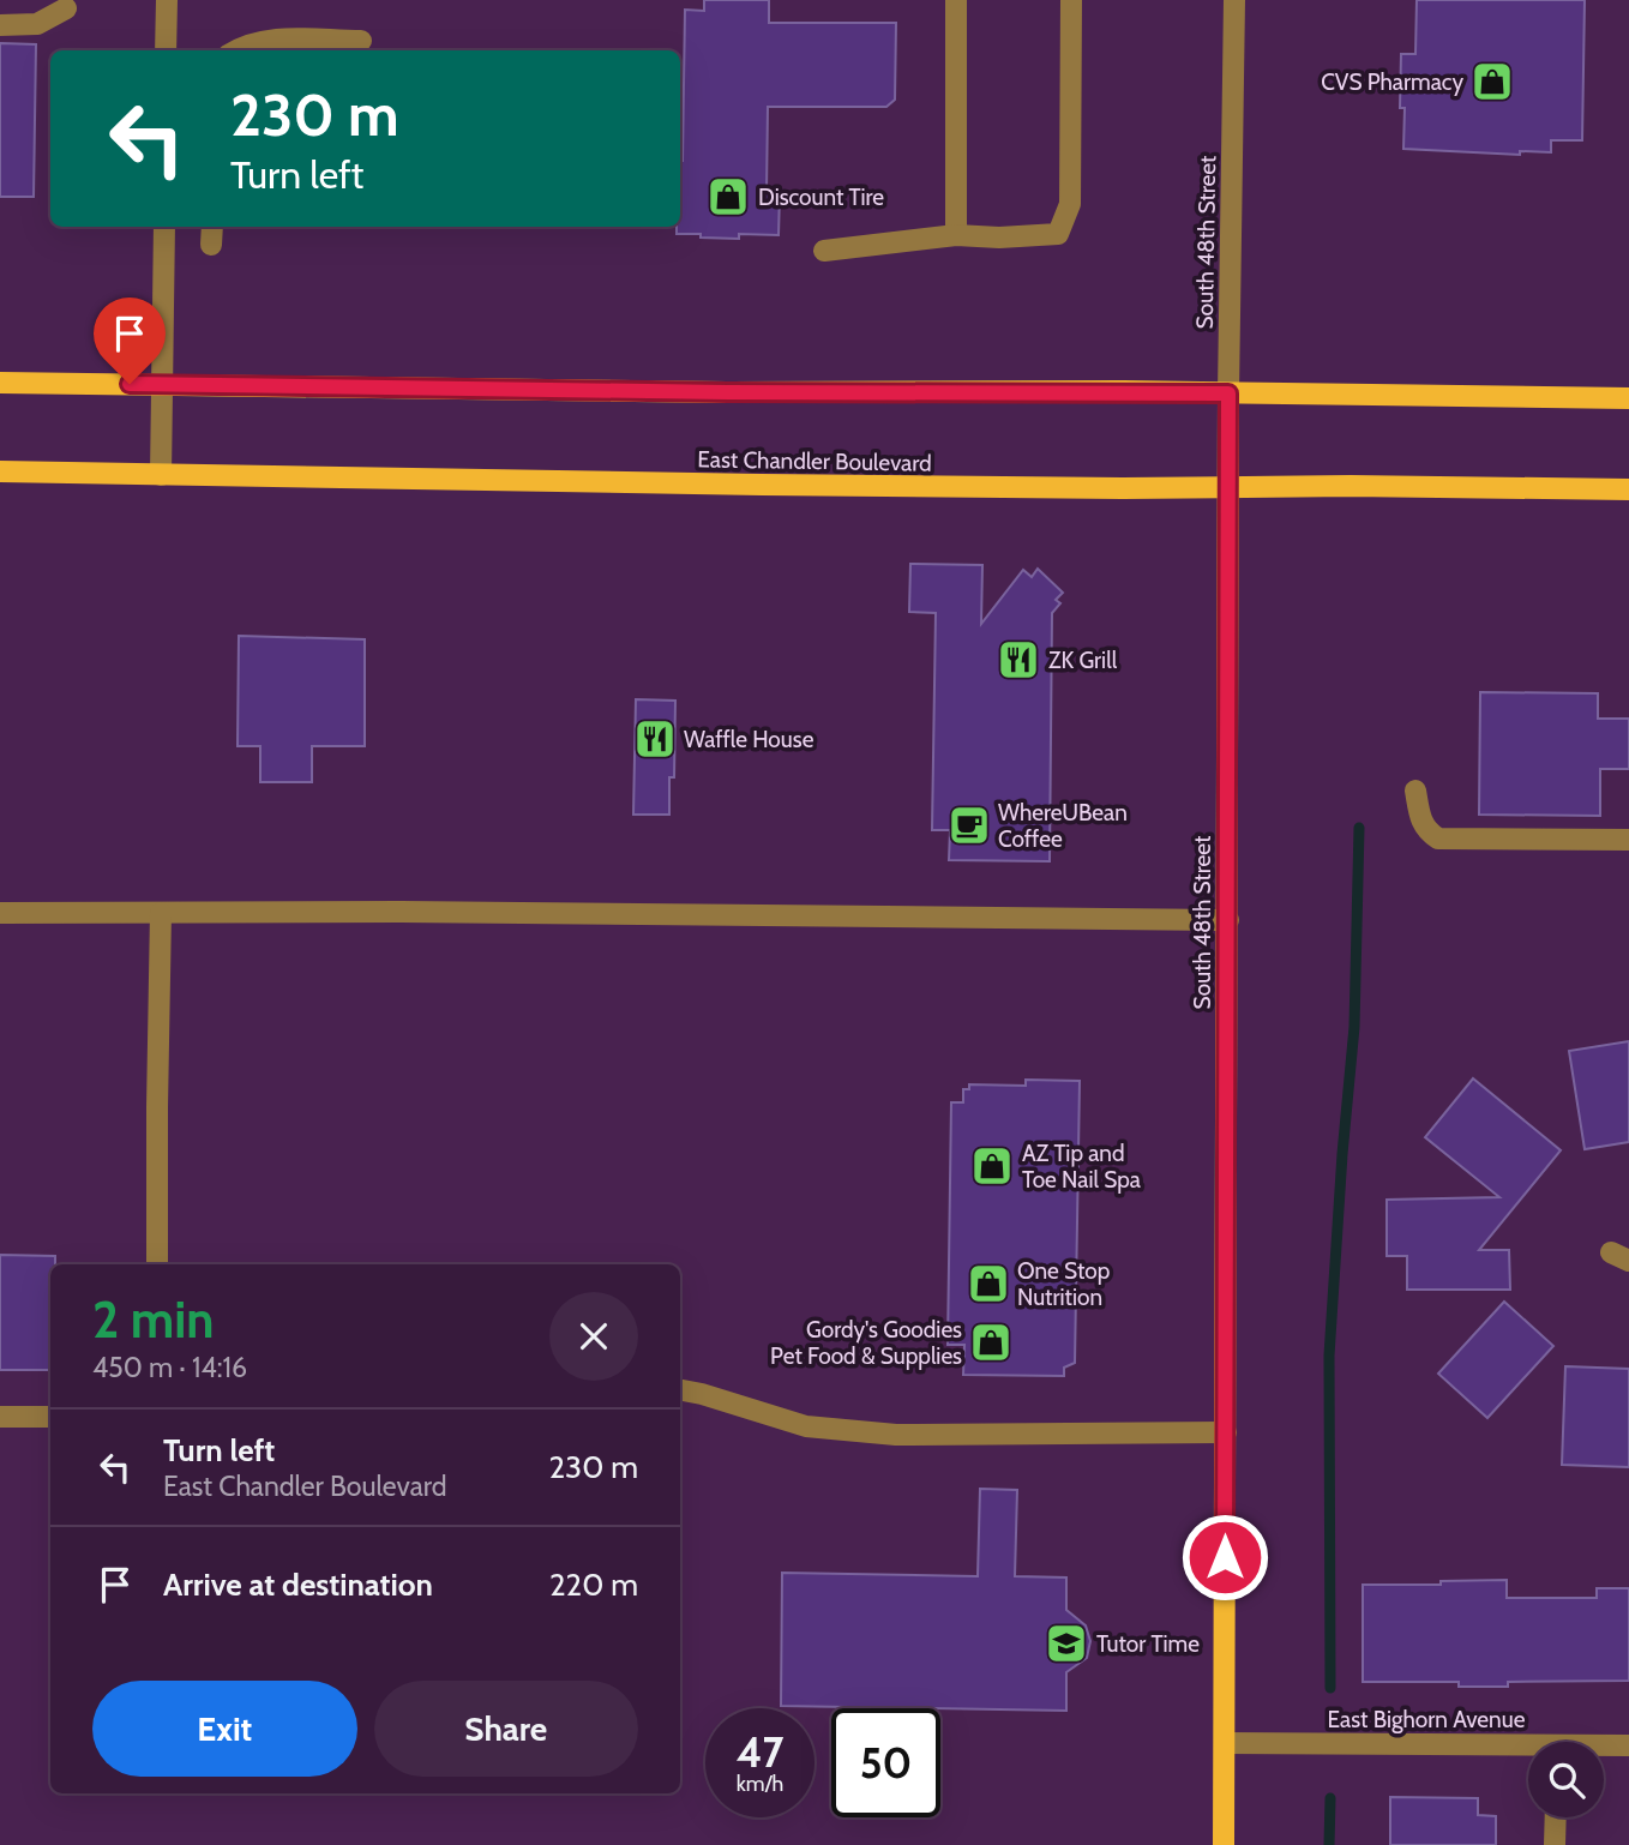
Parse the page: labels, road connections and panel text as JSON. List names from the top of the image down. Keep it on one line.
{"streets":{"main road":["South 48th Street","East Chandler Boulevard"],"street":["East Bighorn Avenue"]},"crossings":[["South 48th Street","East Chandler Boulevard"],["South 48th Street","East Bighorn Avenue"]],"places":{"shop":["CVS Pharmacy","Discount Tire","AZ Tip and Toe Nail Spa","One Stop Nutrition","Gordy's Goodies Pet Food & Supplies"],"restaurant":["ZK Grill","Waffle House"],"cafe":["WhereUBean Coffee"],"school or university":["Tutor Time"]},"page":{"turn":["230 m","Turn left"],"heading":["2 min","450 m · 14:16"],"list":[{"name":"Turn left","note":"East Chandler Boulevard","value":"230 m"},{"name":"Arrive at destination","value":"220 m"}],"buttons":["Exit","Share"],"speed":"47 km/h","limit":"50"}}
